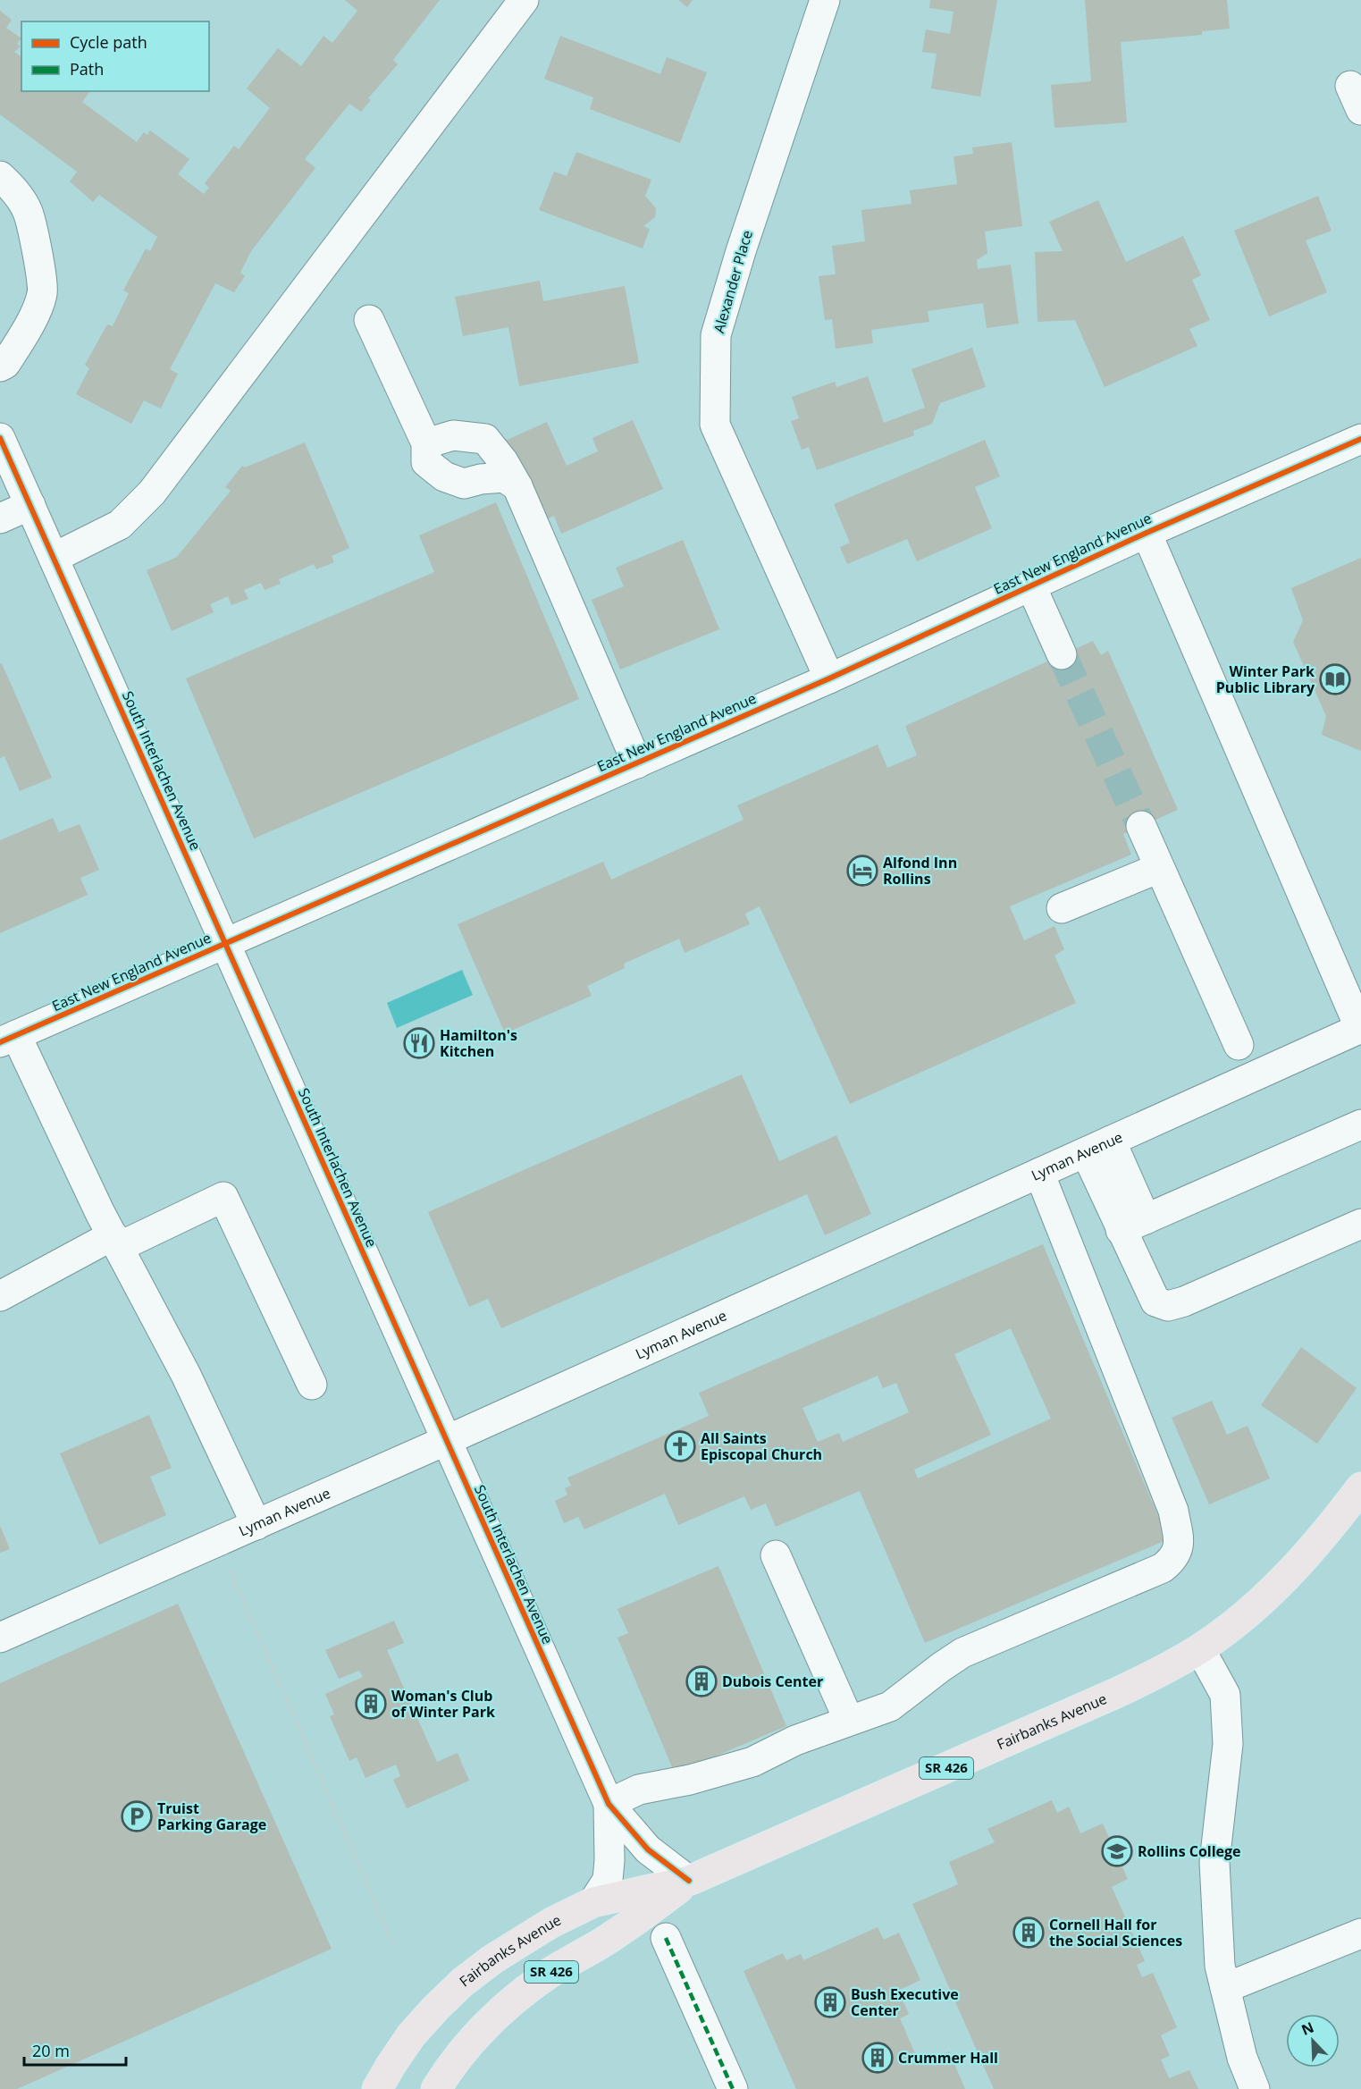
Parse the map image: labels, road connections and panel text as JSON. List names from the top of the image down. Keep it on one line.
{"streets":{"main road":["Fairbanks Avenue","SR 426"],"street":["Alexander Place","East New England Avenue","South Interlachen Avenue","Lyman Avenue"]},"crossings":[["Alexander Place","East New England Avenue"],["East New England Avenue","South Interlachen Avenue"],["South Interlachen Avenue","Lyman Avenue"],["South Interlachen Avenue","Fairbanks Avenue"]],"places":{"library":["Winter Park Public Library"],"hotel":["Alfond Inn Rollins"],"restaurant":["Hamilton's Kitchen"],"church":["All Saints Episcopal Church"],"building":["Dubois Center","Woman's Club of Winter Park","Cornell Hall for the Social Sciences","Bush Executive Center","Crummer Hall"],"parking":["Truist Parking Garage"],"school or university":["Rollins College"]},"legend":["Cycle path","Path"],"scale_bar":"20 m","north":"top left"}
